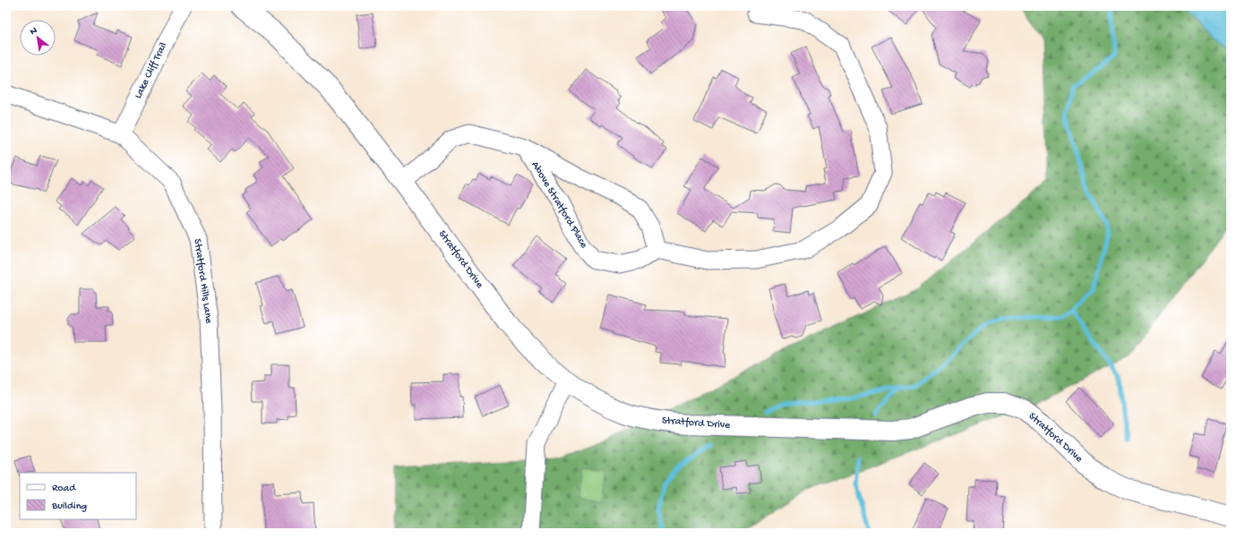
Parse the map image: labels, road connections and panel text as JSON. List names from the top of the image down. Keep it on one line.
{"streets":{"street":["Lake Cliff Trail","Above Stratford Place","Stratford Drive","Stratford Hills Lane"]},"crossings":[["Lake Cliff Trail","Stratford Hills Lane"],["Above Stratford Place","Stratford Drive"]],"legend":["Road","Building"],"north":"top left"}
